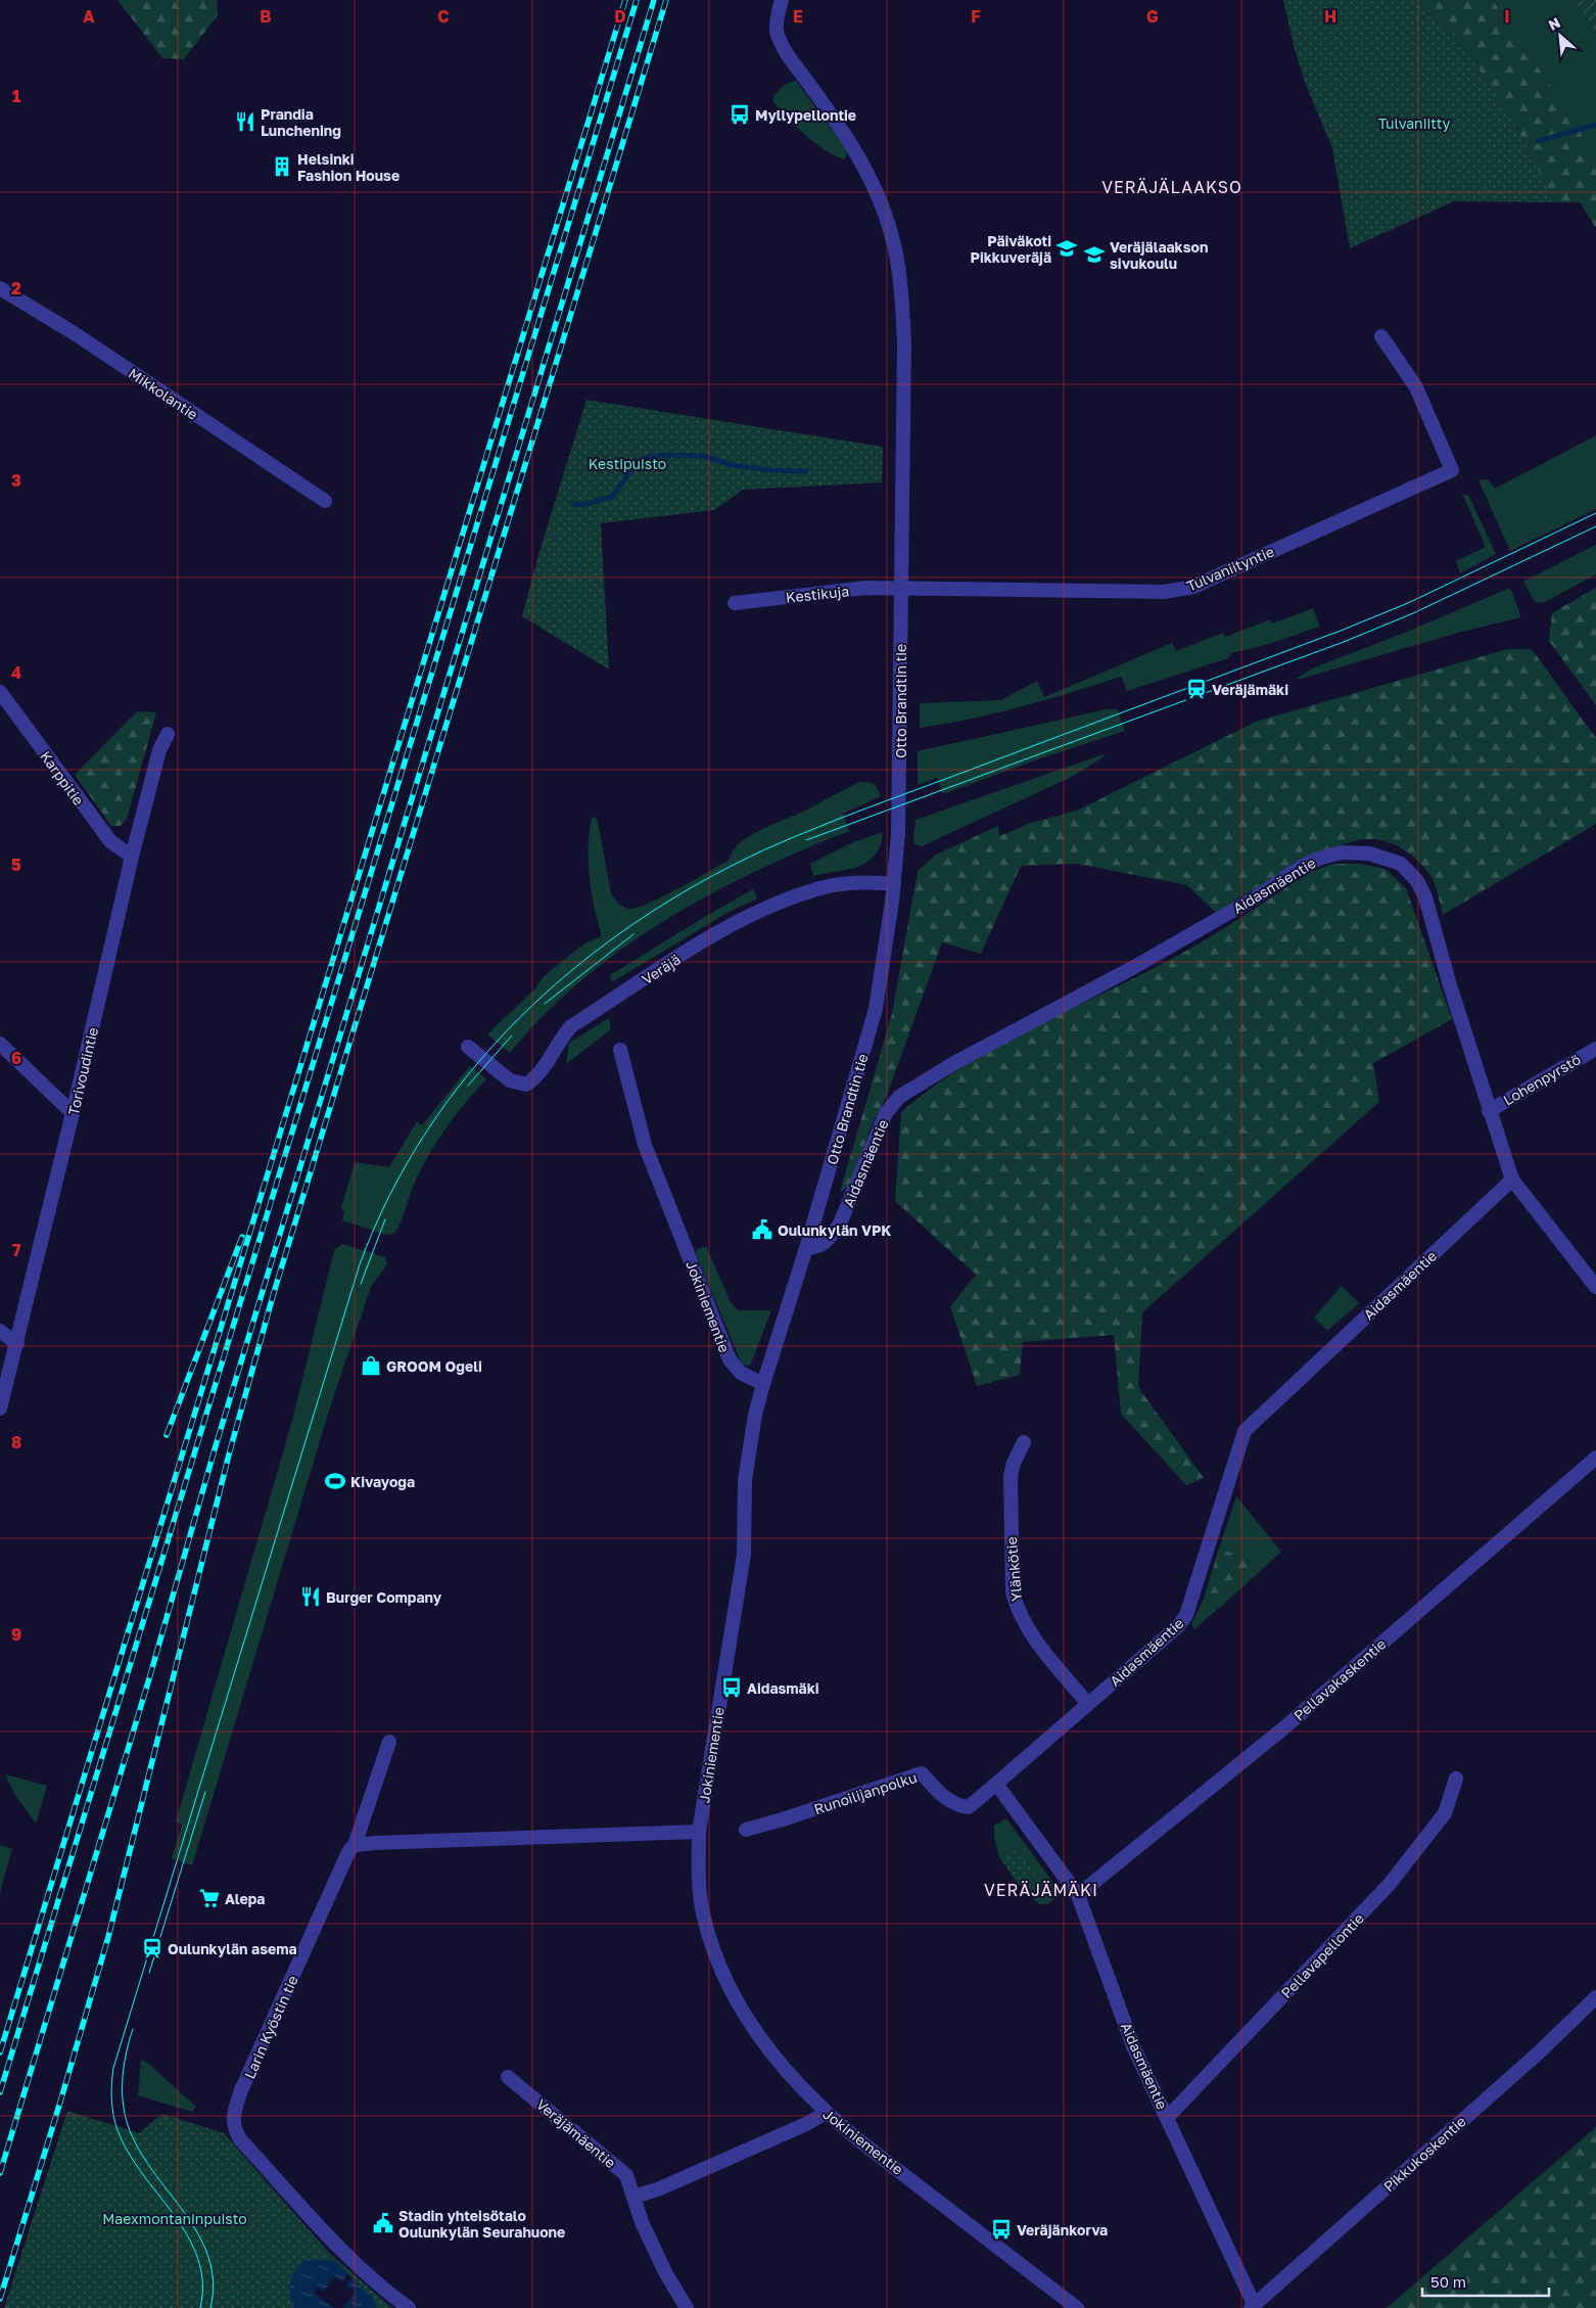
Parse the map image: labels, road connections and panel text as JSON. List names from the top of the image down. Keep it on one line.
{"streets":{"street":["Mikkolantie","Tulvaniityntie","Kestikuja","Otto Brandtin tie","Karppitie","Aidasmäentie","Veräjä","Torivoudintie","Lohenpyrstö","Jokiniementie","Ylänkötie","Pellavakaskentie","Runoilijanpolku","Pellavapellontie","Larin Kyöstin tie","Veräjämäentie","Pikkukoskentie"]},"crossings":[["Tulvaniityntie","Kestikuja"],["Tulvaniityntie","Otto Brandtin tie"],["Kestikuja","Otto Brandtin tie"],["Otto Brandtin tie","Aidasmäentie"],["Otto Brandtin tie","Veräjä"],["Otto Brandtin tie","Jokiniementie"],["Karppitie","Torivoudintie"],["Aidasmäentie","Lohenpyrstö"],["Aidasmäentie","Ylänkötie"],["Aidasmäentie","Pellavakaskentie"],["Aidasmäentie","Runoilijanpolku"],["Aidasmäentie","Pellavapellontie"],["Aidasmäentie","Pikkukoskentie"]],"districts":["VERÄJÄLAAKSO","VERÄJÄMÄKI"],"parks":["Tulvaniitty","Kestipuisto","Maexmontaninpuisto"],"places":{"bus stop":["Myllypellontie","Aidasmäki","Veräjänkorva"],"restaurant":["Prandia Lunchening","Burger Company"],"building":["Helsinki Fashion House"],"school or university":["Päiväkoti Pikkuveräjä","Veräjälaakson sivukoulu"],"station":["Veräjämäki","Oulunkylän asema"],"public building":["Oulunkylän VPK","Stadin yhteisötalo Oulunkylän Seurahuone"],"shop":["GROOM Ogeli"],"sports":["Kivayoga"],"supermarket":["Alepa"]},"scale_bar":"50 m","north":"top left","grid":{"columns":["A","B","C","D","E","F","G","H","I"],"rows":["1","2","3","4","5","6","7","8","9"]}}
